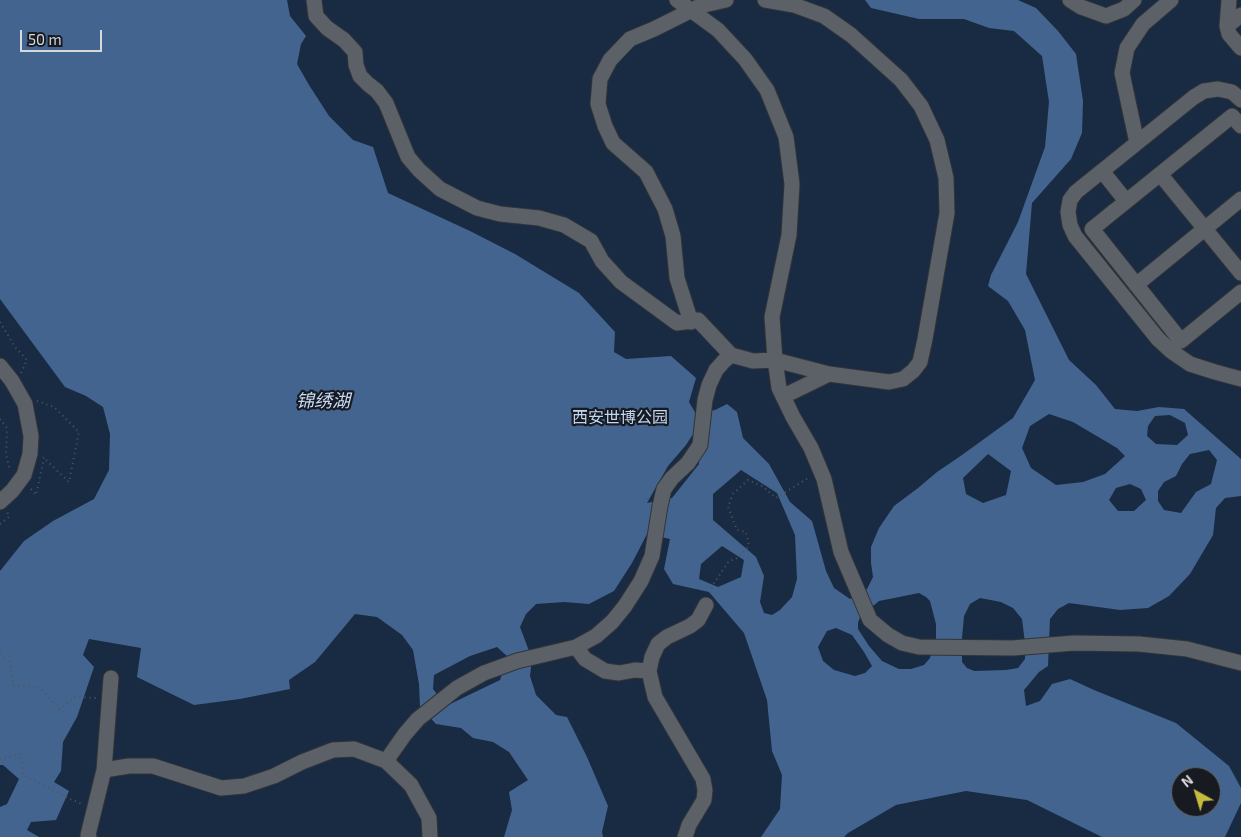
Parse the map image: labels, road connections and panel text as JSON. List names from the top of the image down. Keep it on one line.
{"water":["锦绣湖"],"parks":["西安世博公园"],"scale_bar":"50 m","north":"top left"}
